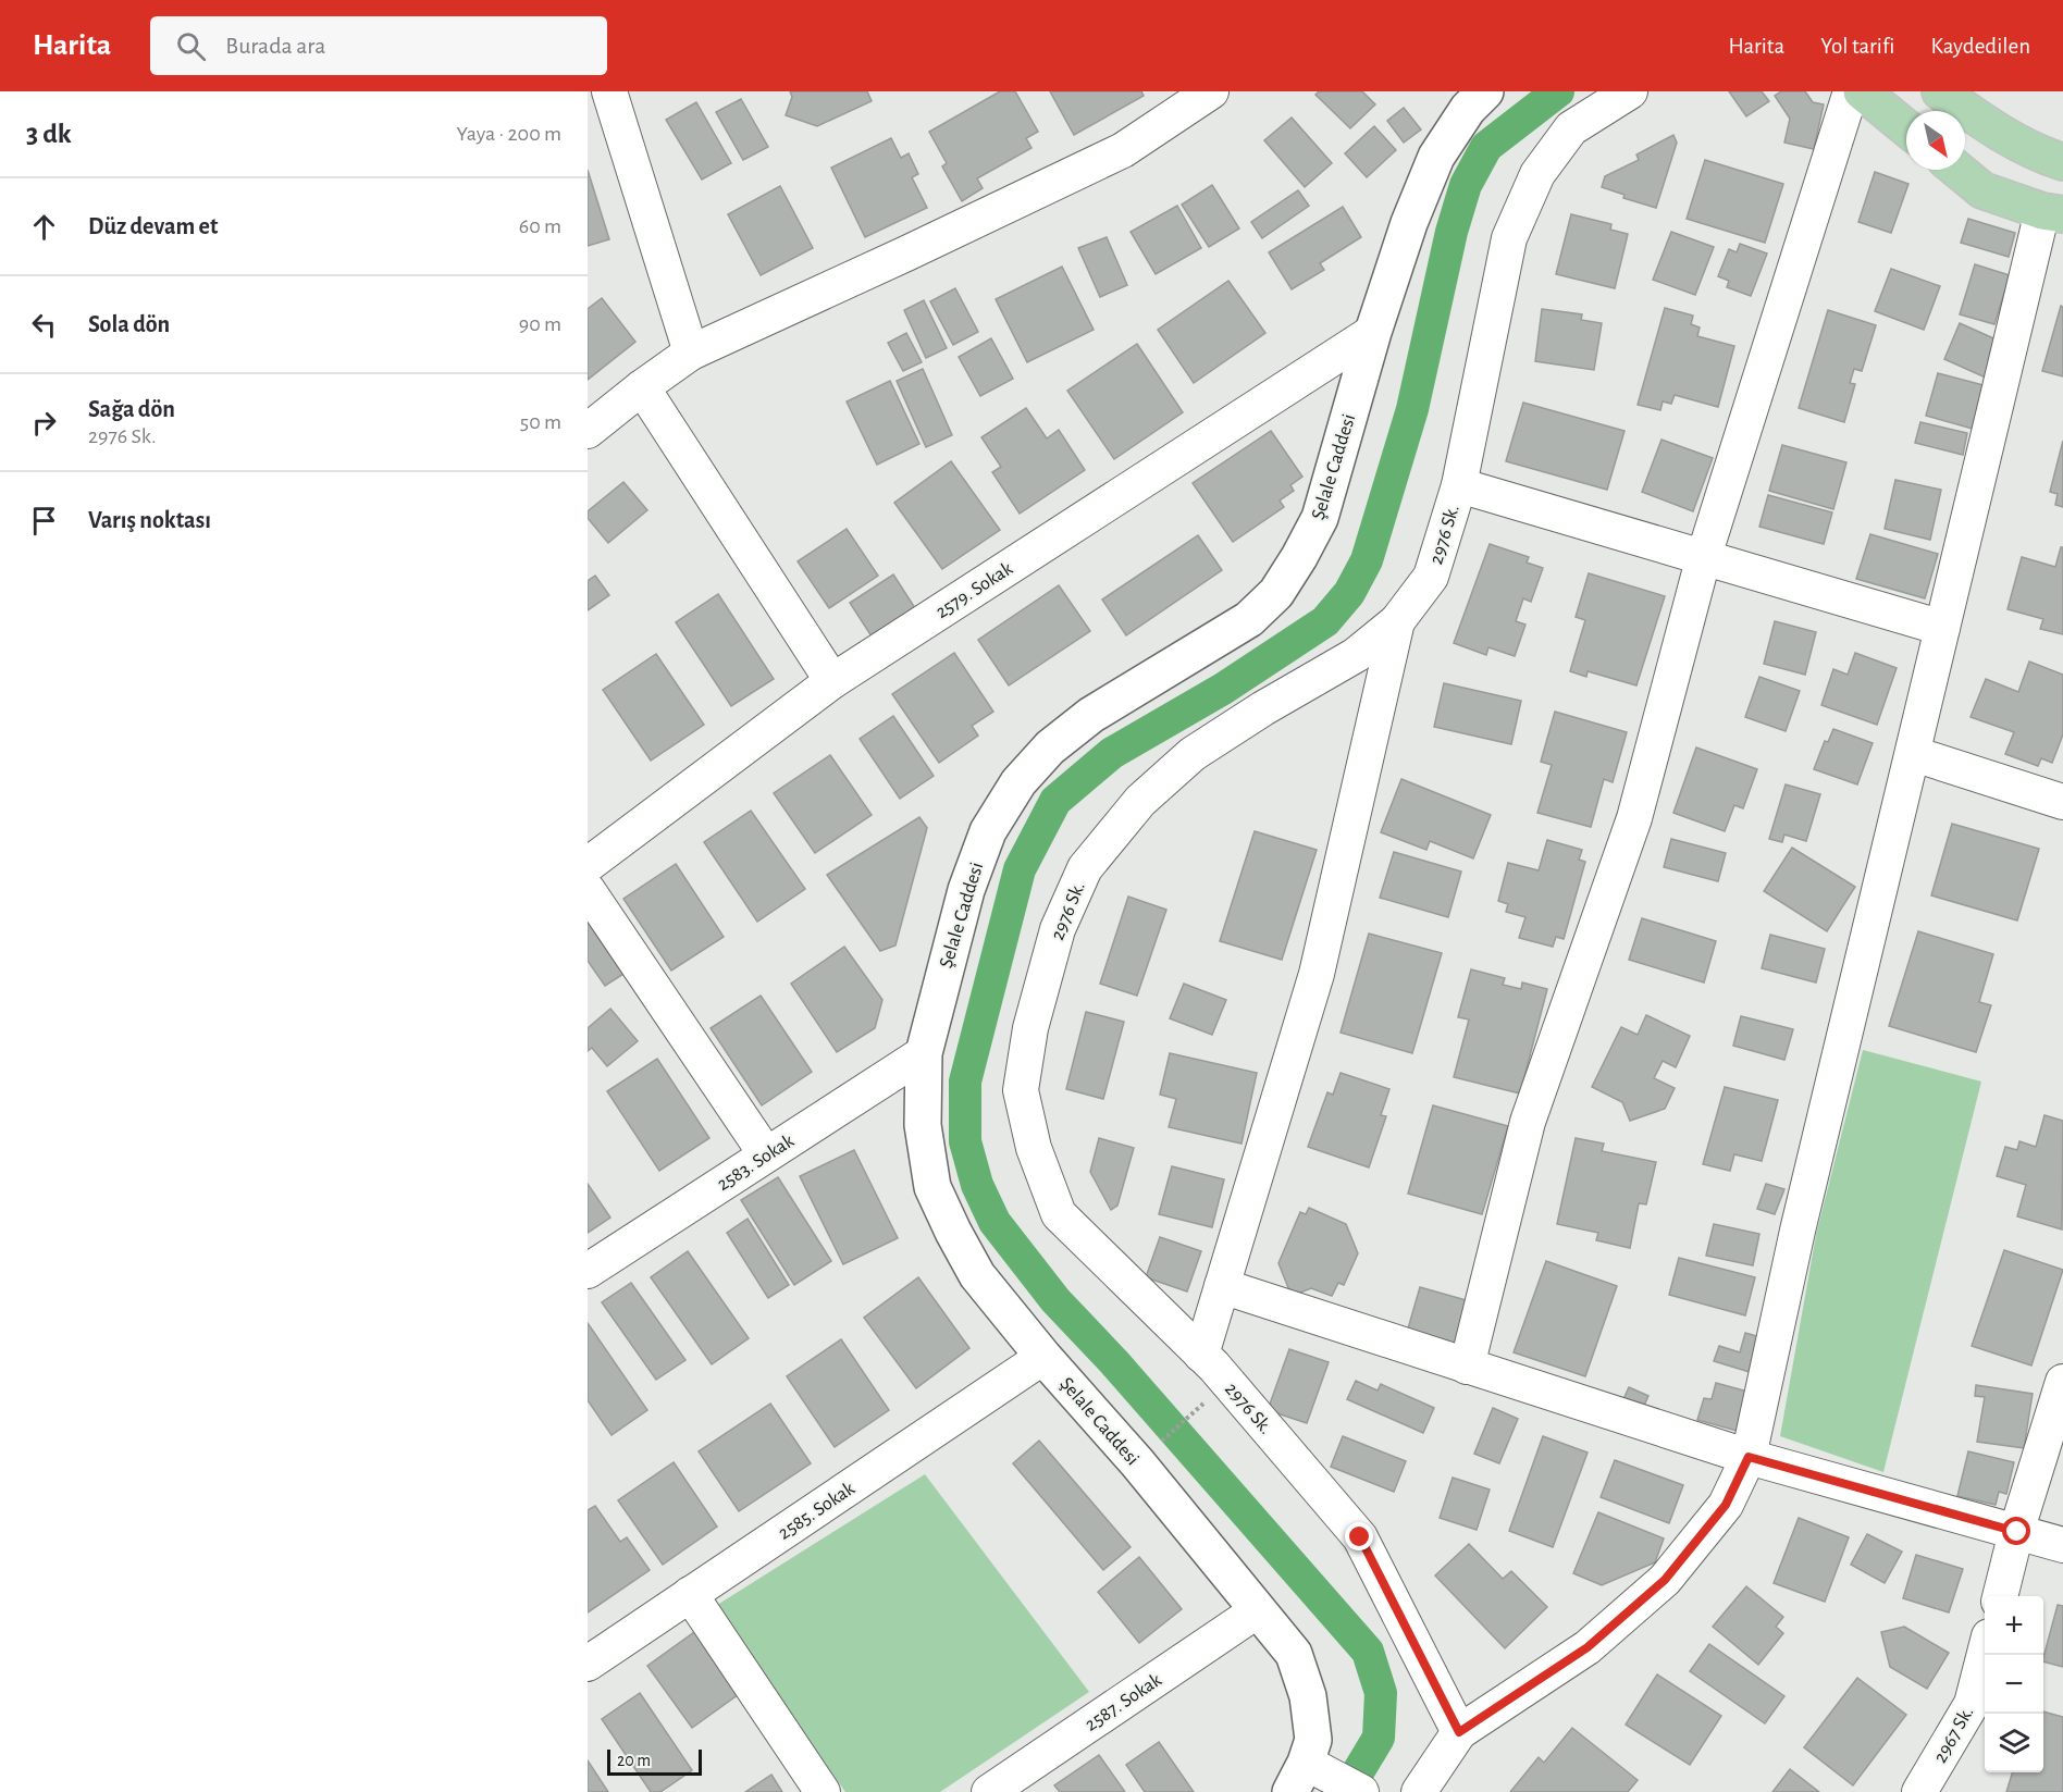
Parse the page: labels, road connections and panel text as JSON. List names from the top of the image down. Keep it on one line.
{"streets":{"street":["Şelale Caddesi","2976 Sk.","2579. Sokak","2583. Sokak","2585. Sokak","2587. Sokak","2967 Sk."]},"crossings":[["Şelale Caddesi","2579. Sokak"],["Şelale Caddesi","2583. Sokak"],["Şelale Caddesi","2585. Sokak"],["Şelale Caddesi","2587. Sokak"]],"scale_bar":"20 m","north":"bottom right","page":{"header":"Harita","search":"Burada ara","nav":["Harita","Yol tarifi","Kaydedilen"],"heading":["3 dk","Yaya · 200 m"],"list":[["Düz devam et","60 m"],["Sola dön","90 m"],["Sağa dön","2976 Sk.","50 m"],"Varış noktası"],"map_buttons":["+","−"],"scale":"20 m"}}
